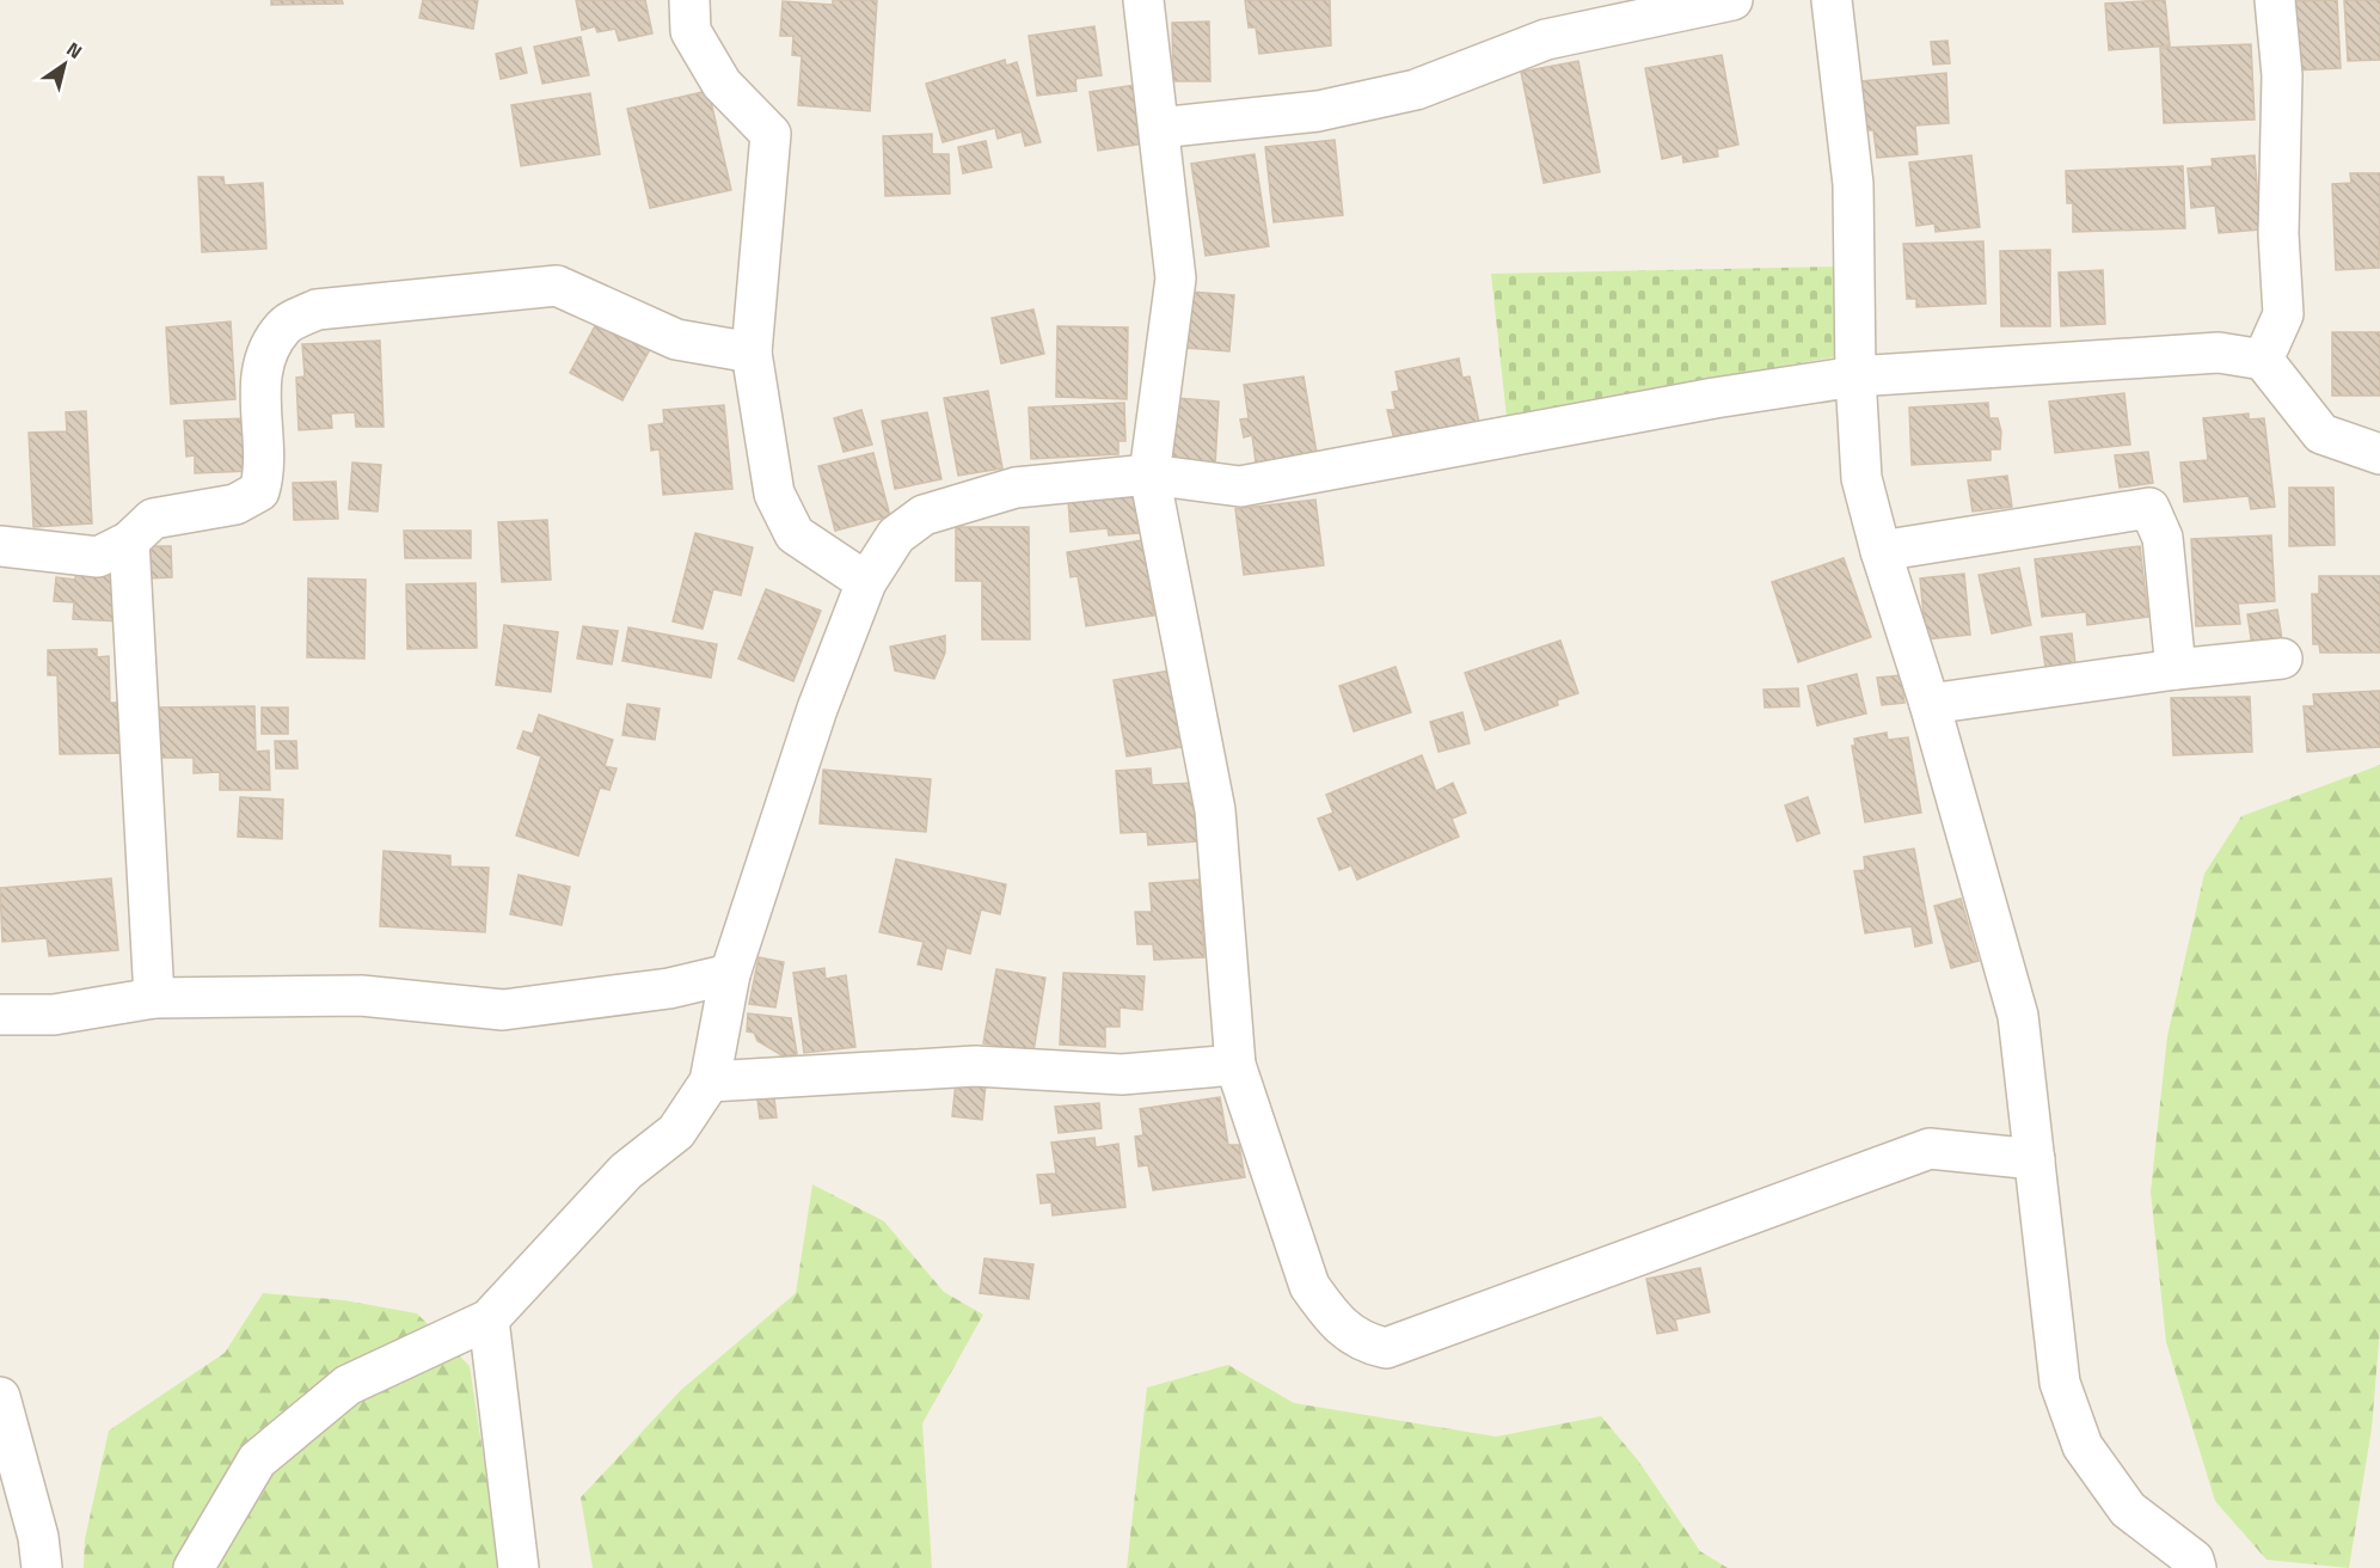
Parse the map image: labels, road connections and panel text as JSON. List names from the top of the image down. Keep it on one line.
{"north":"top right"}
